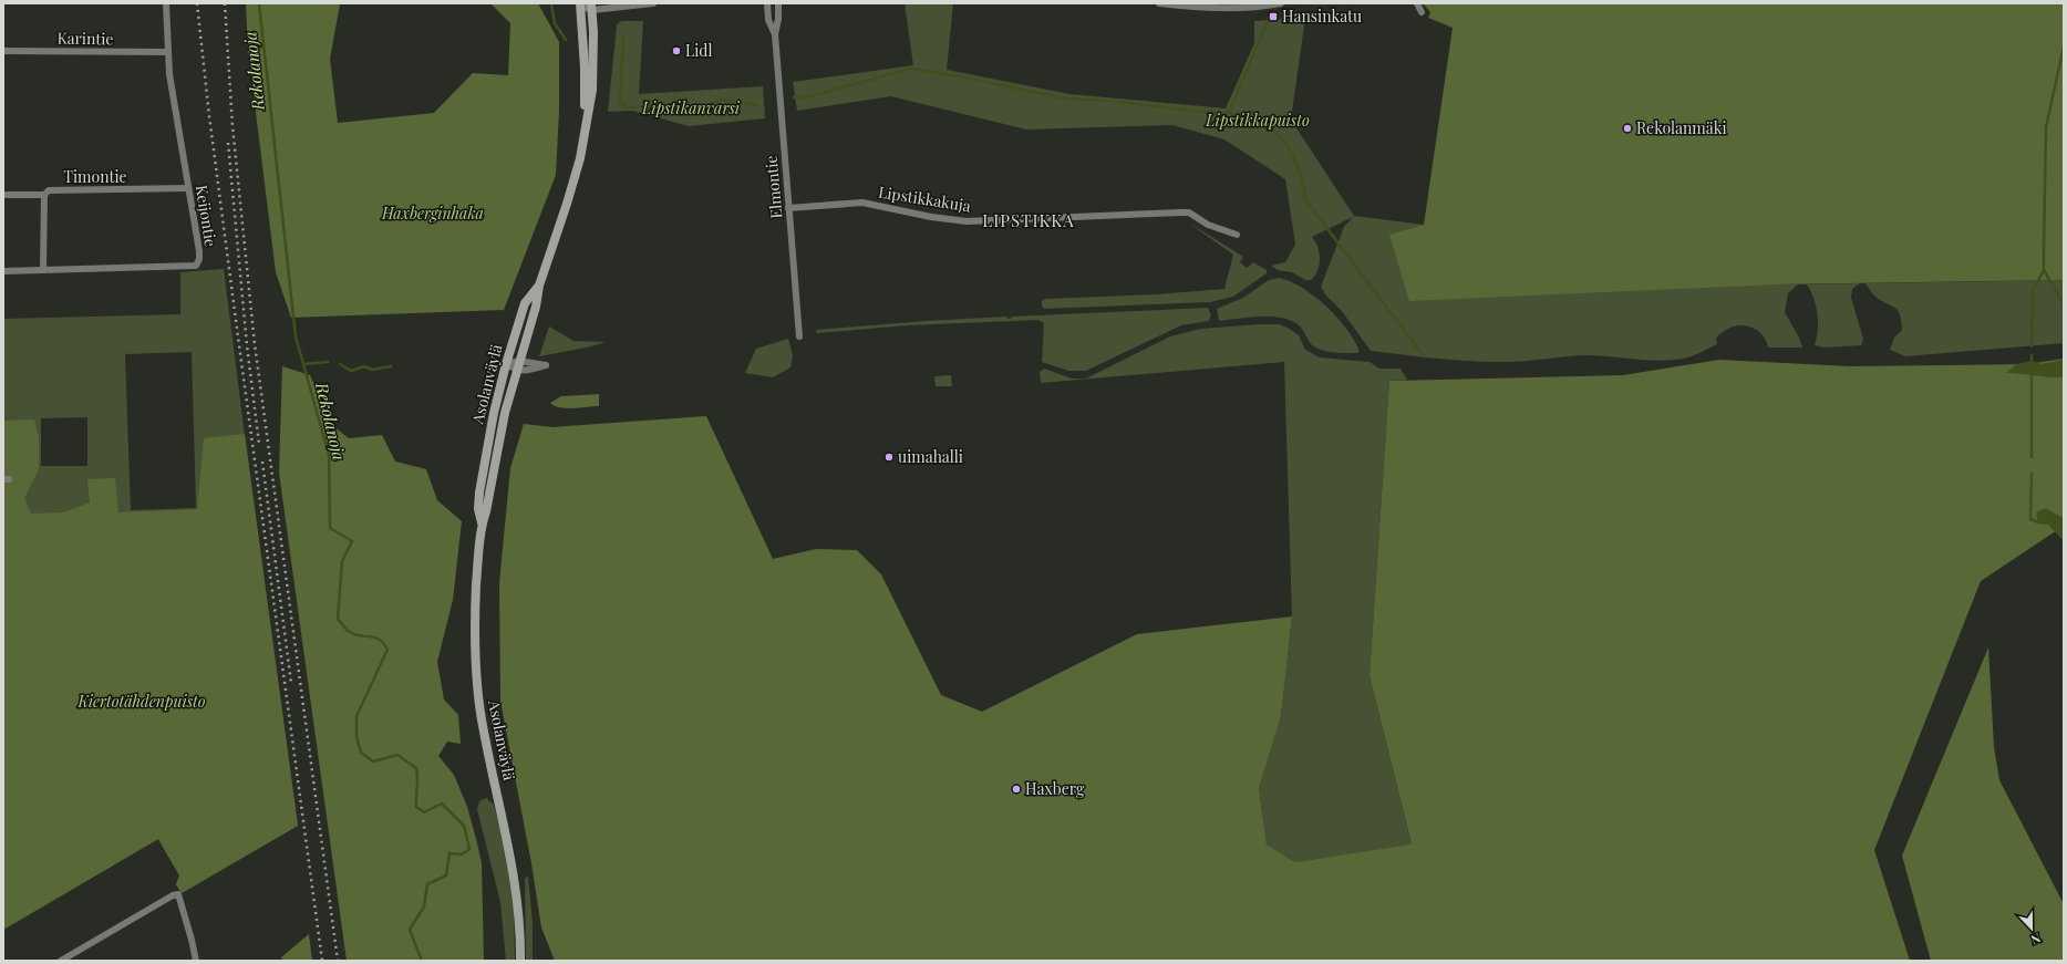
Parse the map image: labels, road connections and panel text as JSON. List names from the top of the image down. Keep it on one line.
{"streets":{"main road":["Asolanväylä"],"street":["Karintie","Timontie","Elmontie","Lipstikkakuja","Keijontie"]},"crossings":[["Karintie","Keijontie"],["Timontie","Keijontie"],["Elmontie","Lipstikkakuja"]],"districts":["LIPSTIKKA"],"water":["Rekolanoja"],"parks":["Lipstikanvarsi","Lipstikkapuisto","Haxberginhaka","Kiertotähdenpuisto"],"places":{"transit":["Hansinkatu"],"other":["Lidl","Rekolanmäki","uimahalli","Haxberg"]},"north":"bottom"}
